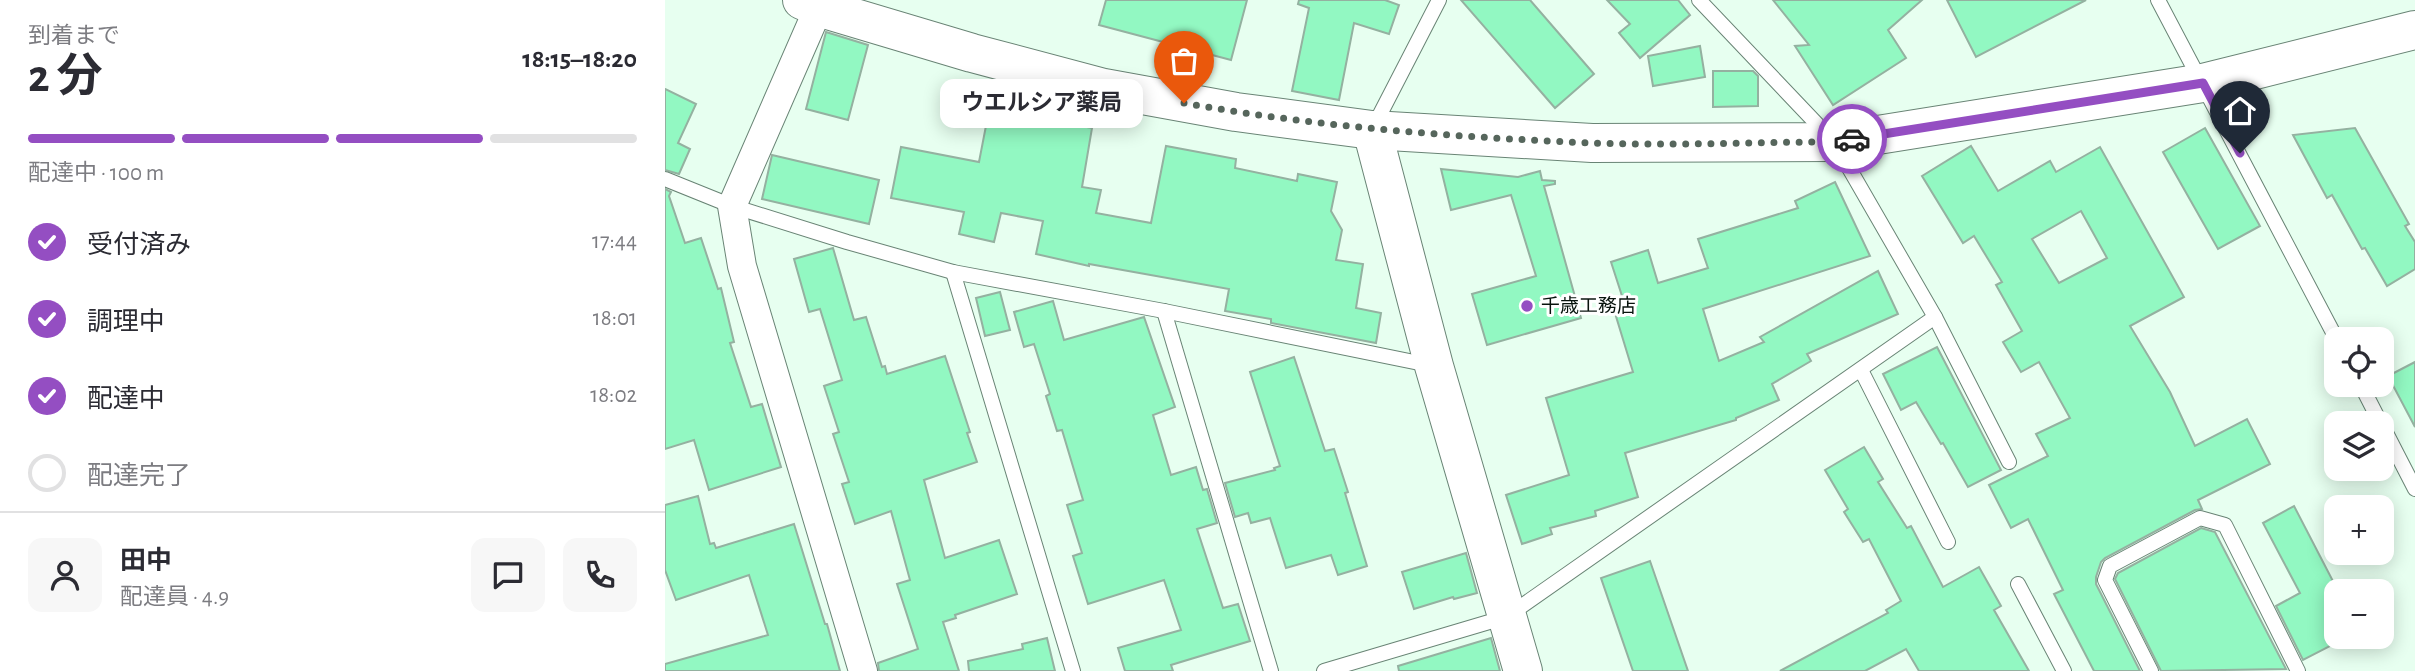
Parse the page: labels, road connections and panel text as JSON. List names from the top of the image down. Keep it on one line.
{"places":["ウエルシア薬局","千歳工務店"],"page":{"heading":["2 分","到着まで","18:15–18:20"],"panel":["田中","配達員 · 4.9"],"bubble":"ウエルシア薬局","bar":"配達中 · 100 m","list":[["受付済み","17:44"],["調理中","18:01"],["配達中","18:02"],"配達完了"],"map_buttons":["+","−"]}}
